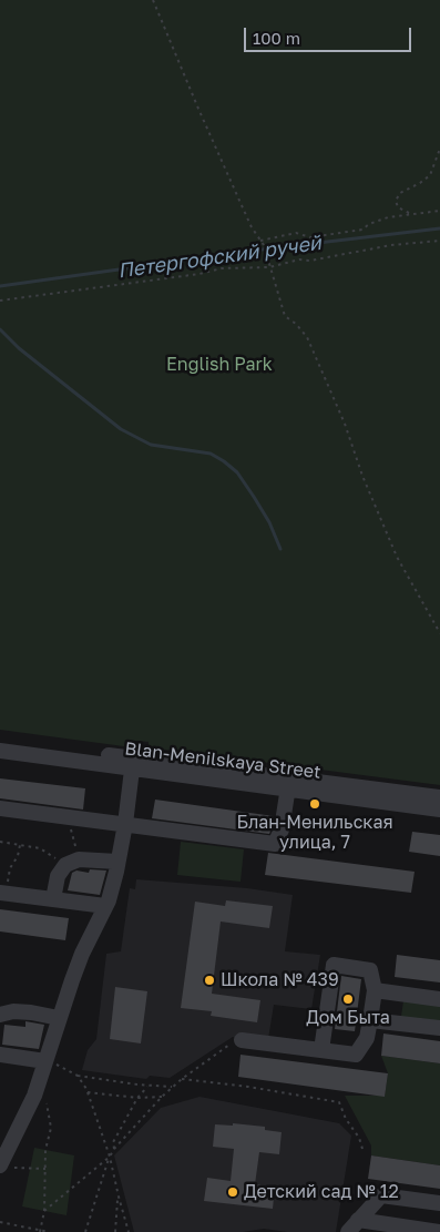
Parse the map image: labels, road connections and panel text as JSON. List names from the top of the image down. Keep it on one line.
{"streets":{"street":["Blan-Menilskaya Street"]},"water":["Петергофский ручей"],"parks":["English Park"],"places":["Блан-Менильская улица, 7","Школа № 439","Дом Быта","Детский сад № 12"],"scale_bar":"100 m"}
